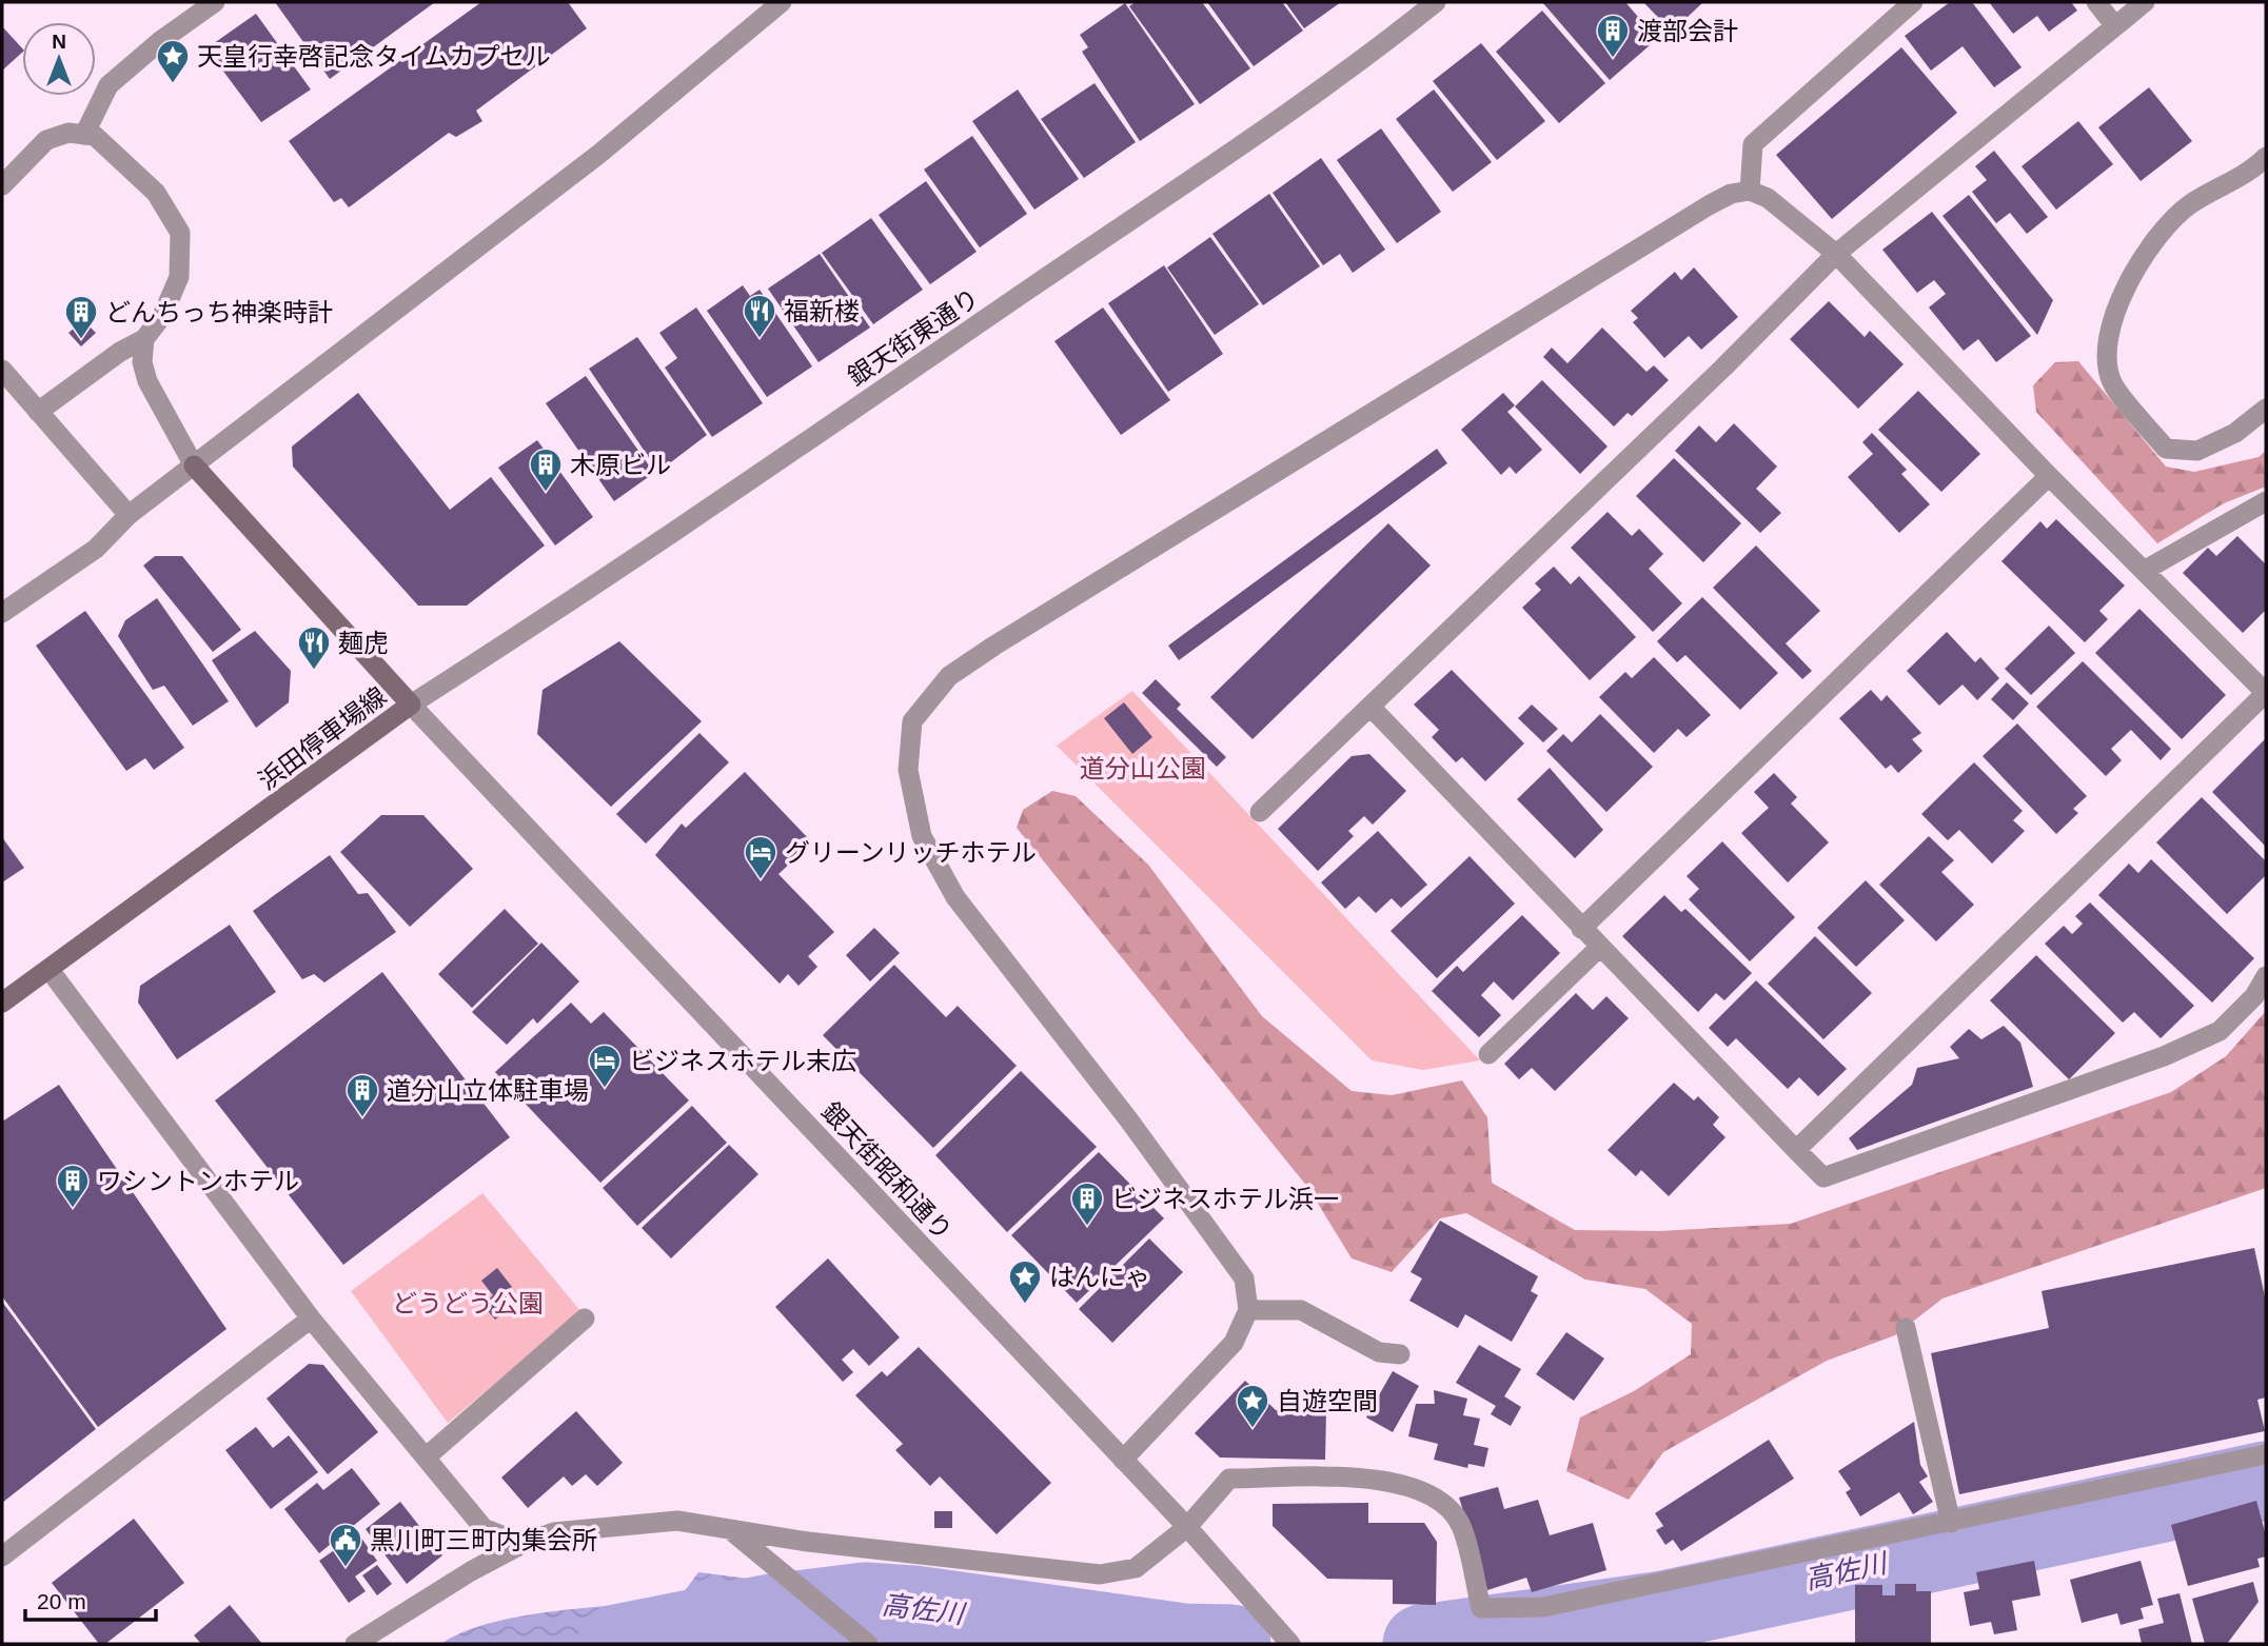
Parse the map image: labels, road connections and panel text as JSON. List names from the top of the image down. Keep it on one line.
{"streets":{"main road":["浜田停車場線"],"street":["銀天街東通り","銀天街昭和通り"]},"crossings":[["銀天街東通り","浜田停車場線"],["銀天街東通り","銀天街昭和通り"],["浜田停車場線","銀天街昭和通り"]],"water":["高佐川"],"parks":["道分山公園","どうどう公園"],"places":{"building":["渡部会計","どんちっち神楽時計","木原ビル","道分山立体駐車場","ワシントンホテル","ビジネスホテル浜一"],"place":["天皇行幸啓記念タイムカプセル","はんにゃ","自遊空間"],"restaurant":["福新楼","麺虎"],"hotel":["グリーンリッチホテル","ビジネスホテル末広"],"public building":["黒川町三町内集会所"]},"scale_bar":"20 m","north":"top"}
